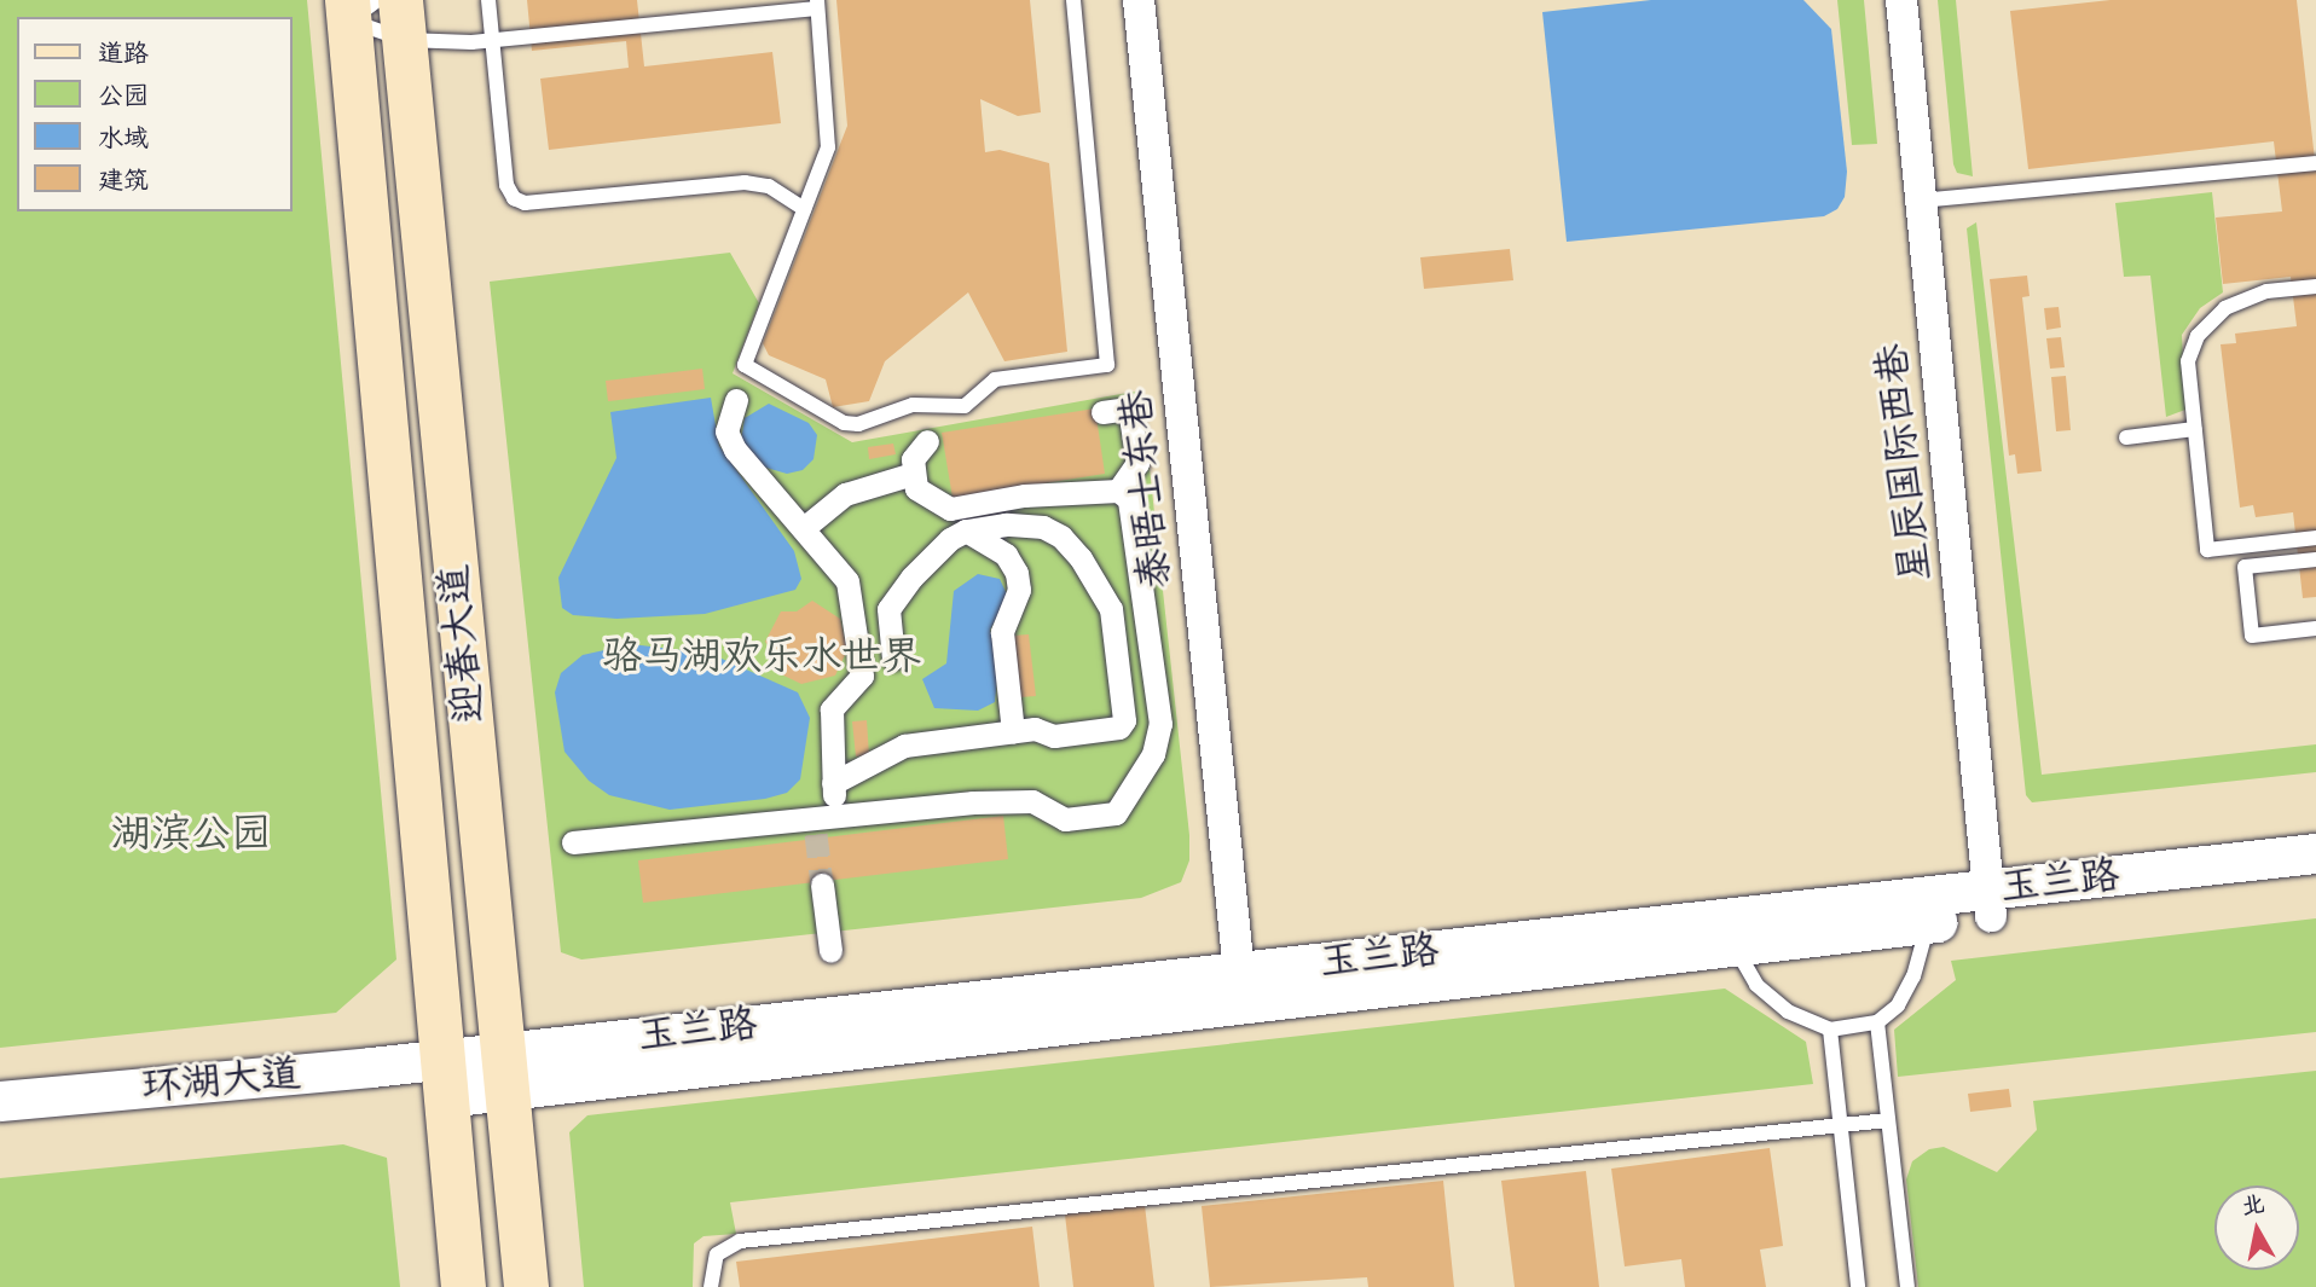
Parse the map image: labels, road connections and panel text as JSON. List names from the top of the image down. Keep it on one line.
{"streets":{"main road":["迎春大道"],"street":["星辰国际西巷","泰晤士东巷","玉兰路","环湖大道"]},"crossings":[["星辰国际西巷","玉兰路"],["泰晤士东巷","玉兰路"],["迎春大道","玉兰路"],["迎春大道","环湖大道"],["玉兰路","环湖大道"]],"parks":["骆马湖欢乐水世界","湖滨公园"],"legend":["道路","公园","水域","建筑"],"north":"top"}
